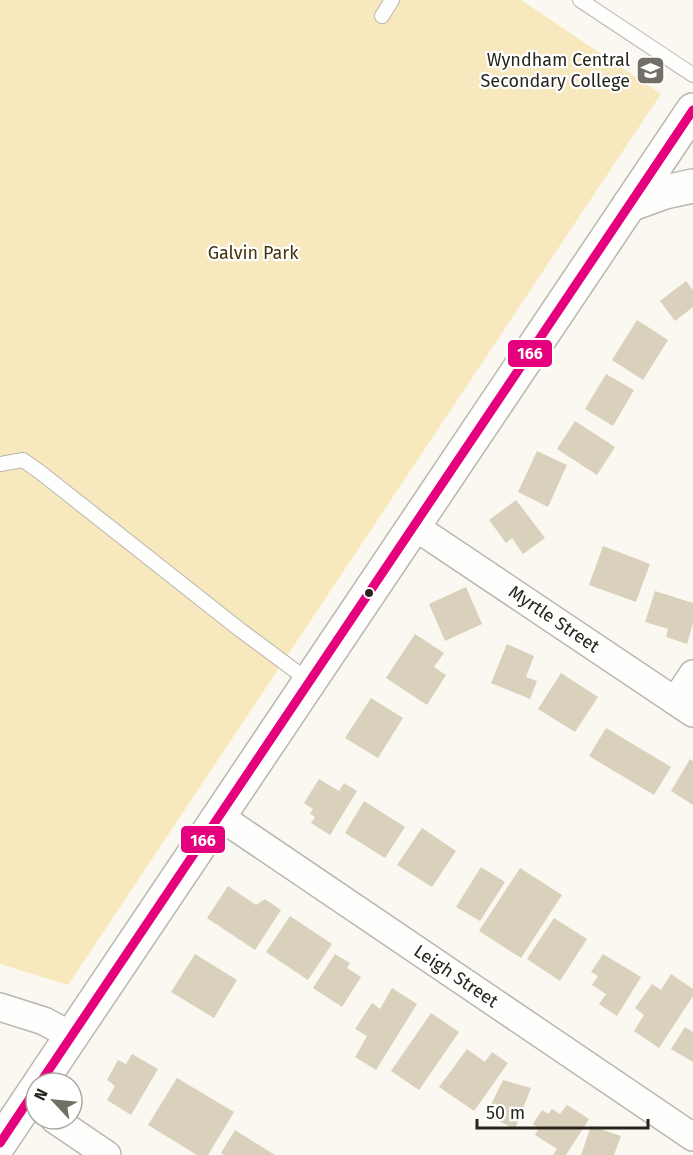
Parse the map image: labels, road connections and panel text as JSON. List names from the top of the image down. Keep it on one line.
{"streets":{"street":["Myrtle Street","Leigh Street"]},"parks":["Galvin Park"],"places":{"school or university":["Wyndham Central Secondary College"]},"lines":["transit line 166"],"scale_bar":"50 m","north":"top left"}
